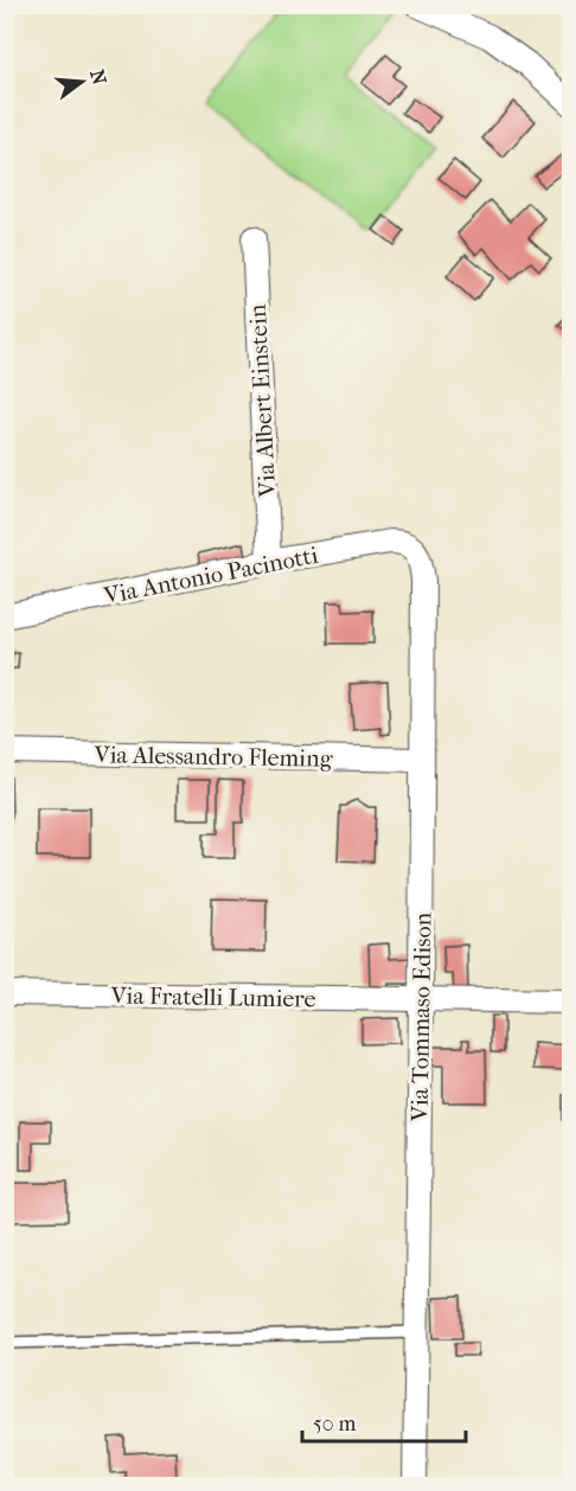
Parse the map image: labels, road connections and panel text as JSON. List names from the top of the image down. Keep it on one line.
{"streets":{"street":["Via Albert Einstein","Via Antonio Pacinotti","Via Alessandro Fleming","Via Fratelli Lumiere","Via Tommaso Edison"]},"crossings":[["Via Albert Einstein","Via Antonio Pacinotti"],["Via Antonio Pacinotti","Via Tommaso Edison"],["Via Alessandro Fleming","Via Tommaso Edison"],["Via Fratelli Lumiere","Via Tommaso Edison"]],"scale_bar":"50 m","north":"right"}
